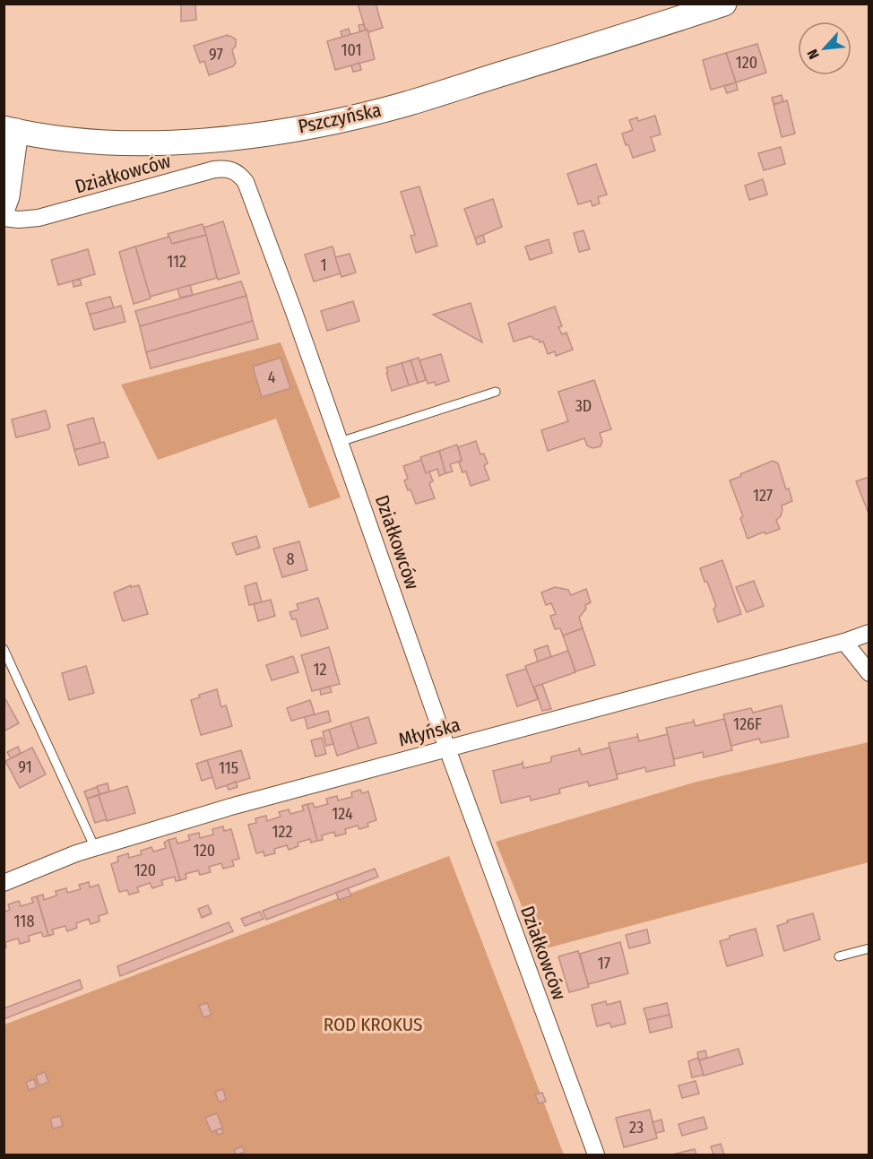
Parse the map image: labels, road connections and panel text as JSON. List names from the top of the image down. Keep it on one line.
{"streets":{"main road":["Pszczyńska"],"street":["Działkowców","Młyńska"]},"crossings":[["Działkowców","Młyńska"]],"parks":["ROD KROKUS"],"house_numbers":["101","97","120","112","1","4","3D","127","8","12","126F","91","115","124","122","120","120","118","17","23"],"north":"bottom left"}
